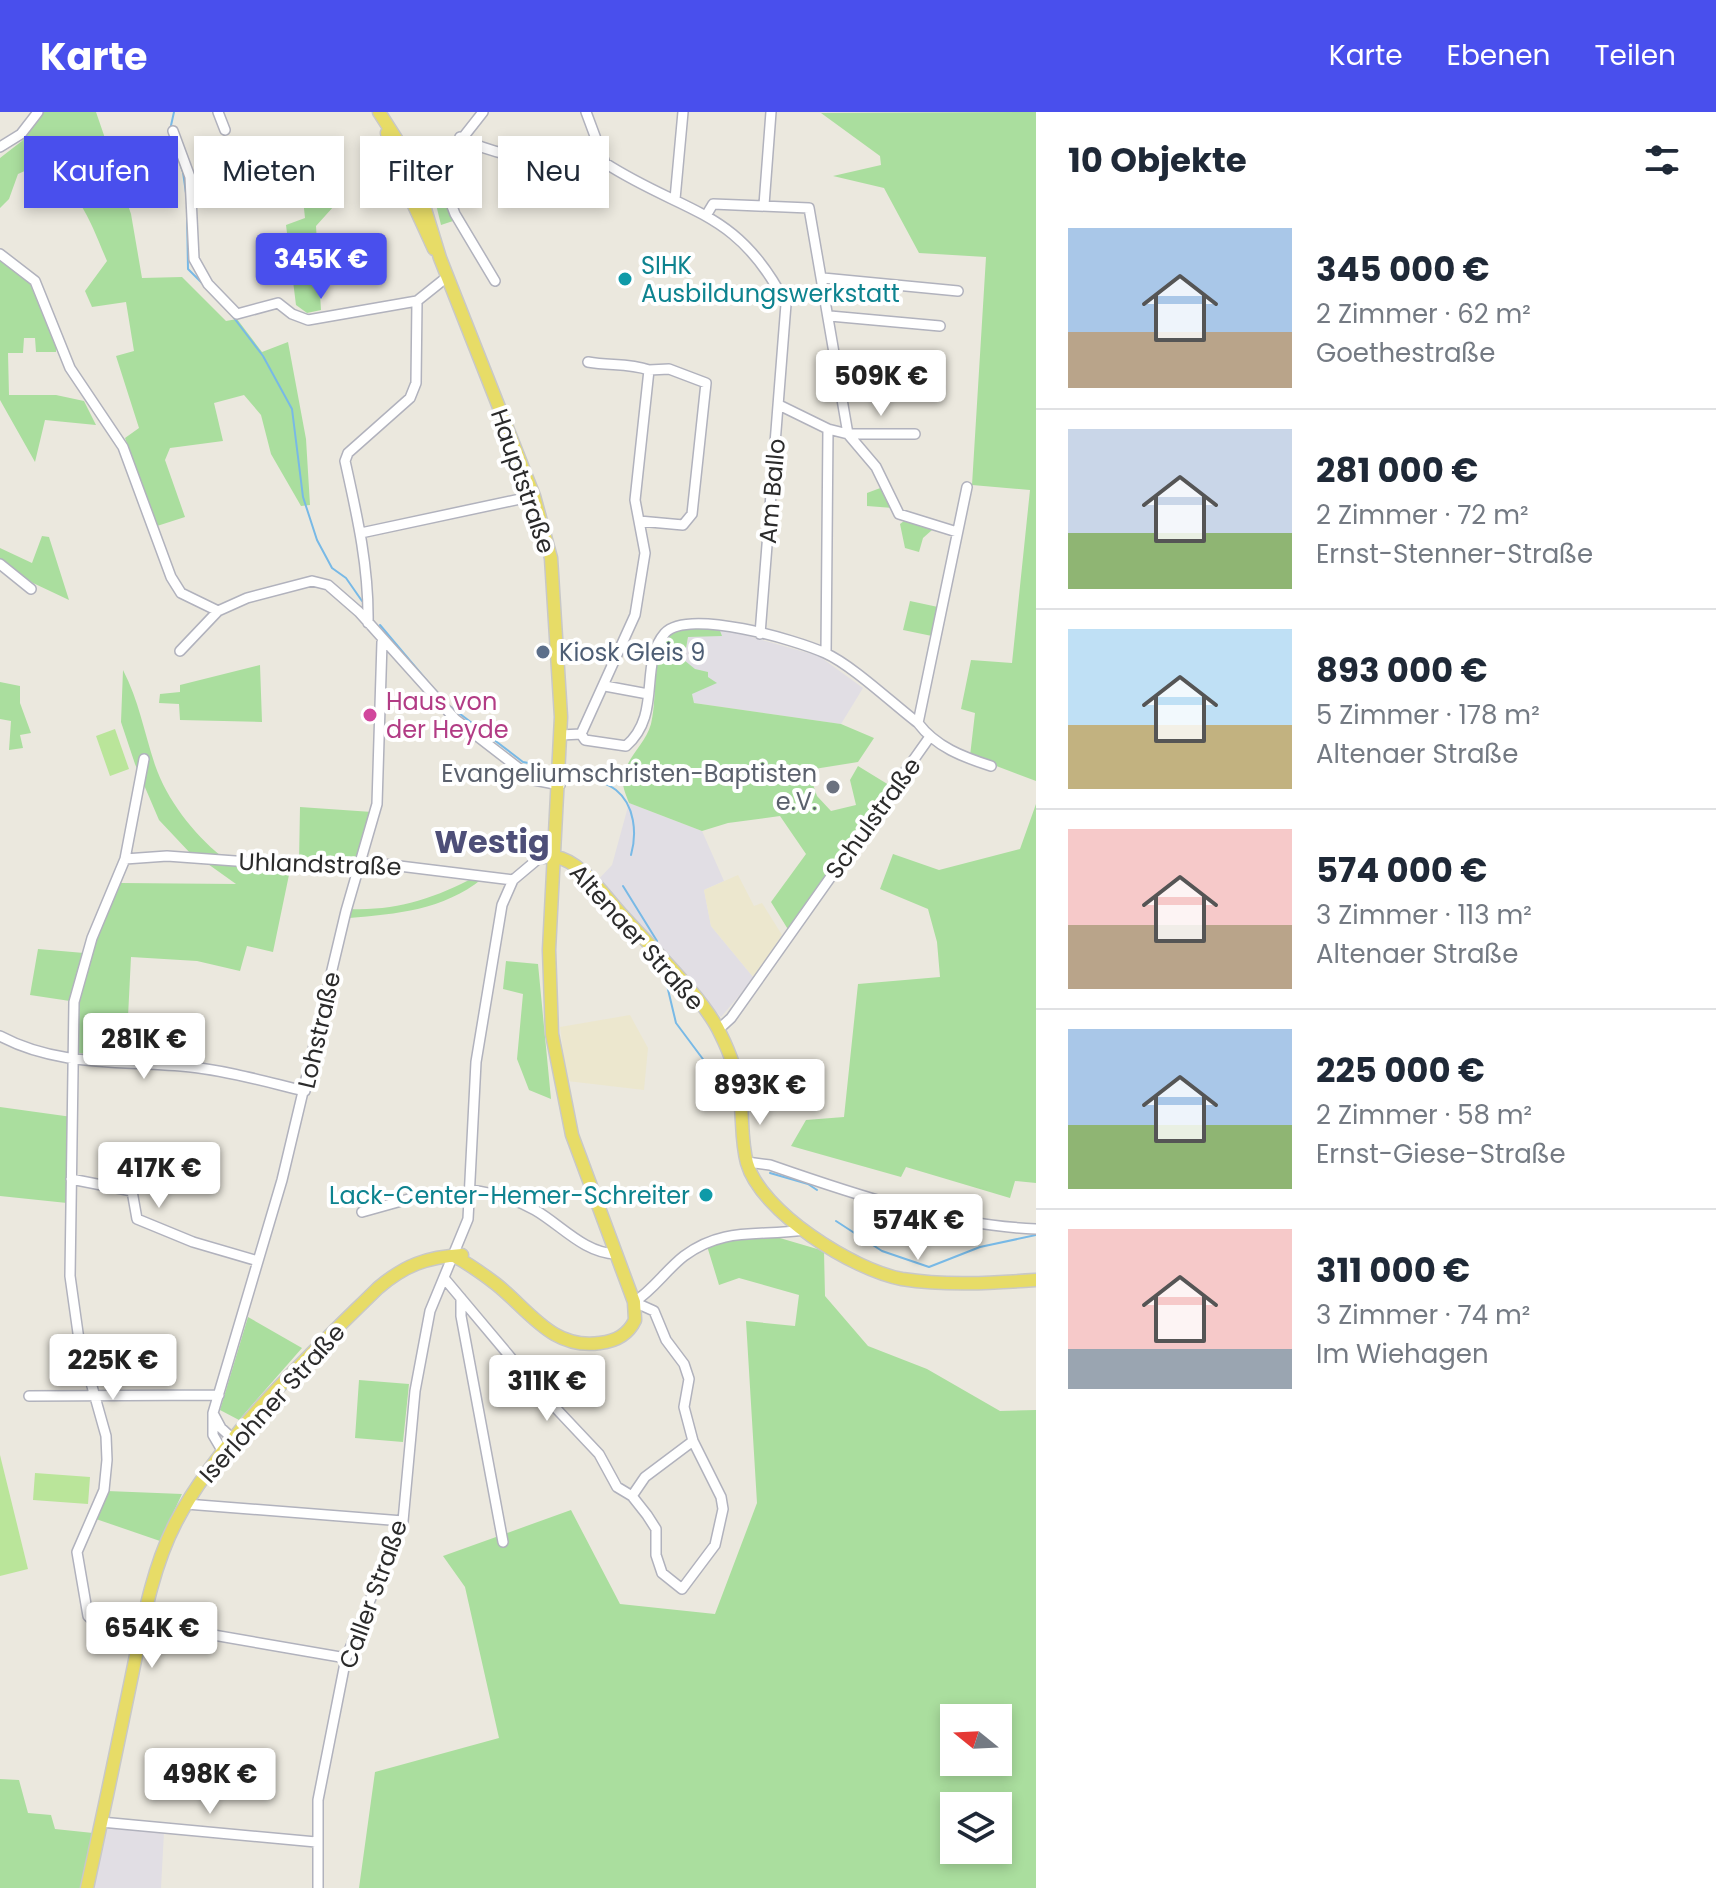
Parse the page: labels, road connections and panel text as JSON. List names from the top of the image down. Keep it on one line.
{"streets":{"main road":["Hauptstraße","Altenaer Straße","Iserlohner Straße"],"street":["Am Ballo","Schulstraße","Uhlandstraße","Lohstraße","Caller Straße"]},"crossings":[["Hauptstraße","Altenaer Straße"],["Schulstraße","Altenaer Straße"],["Uhlandstraße","Lohstraße"],["Uhlandstraße","Caller Straße"],["Iserlohner Straße","Caller Straße"]],"districts":["Westig"],"places":["SIHK Ausbildungswerkstatt","Kiosk Gleis 9","Haus von der Heyde","Evangeliumschristen-Baptisten e.V.","Lack-Center-Hemer-Schreiter"],"north":"left","page":{"header":"Karte","nav":["Karte","Ebenen","Teilen"],"heading":"10 Objekte","chip":["Kaufen","Mieten","Filter","Neu"],"list":[{"name":"345 000 €","note":"2 Zimmer · 62 m² · Goethestraße"},{"name":"281 000 €","note":"2 Zimmer · 72 m² · Ernst-Stenner-Straße"},{"name":"893 000 €","note":"5 Zimmer · 178 m² · Altenaer Straße"},{"name":"574 000 €","note":"3 Zimmer · 113 m² · Altenaer Straße"},{"name":"225 000 €","note":"2 Zimmer · 58 m² · Ernst-Giese-Straße"},{"name":"311 000 €","note":"3 Zimmer · 74 m² · Im Wiehagen"}],"price":["345K €","509K €","281K €","893K €","417K €","574K €","225K €","311K €","654K €","498K €"]}}
